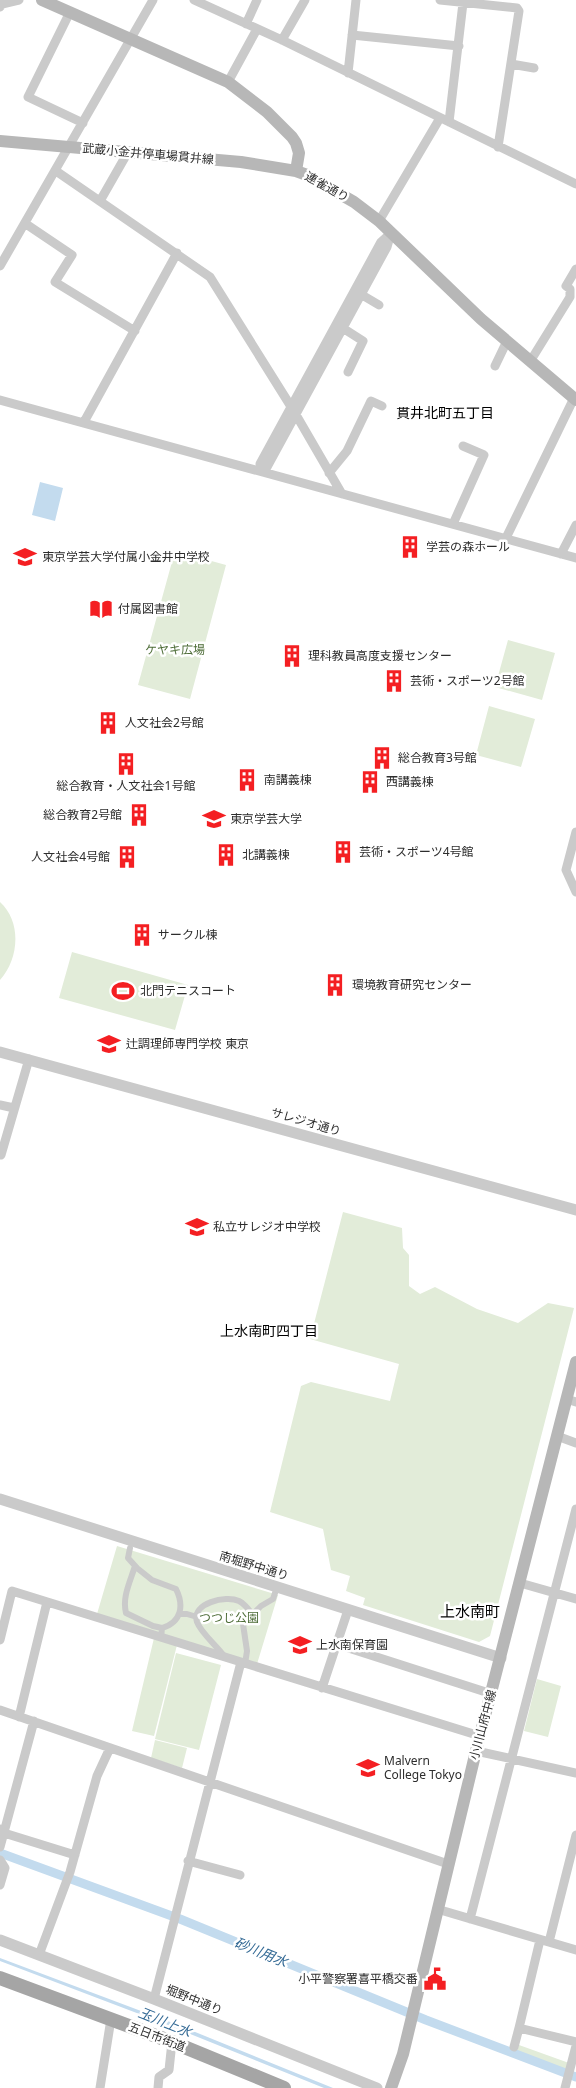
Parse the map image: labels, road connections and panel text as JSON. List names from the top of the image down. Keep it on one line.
{"streets":{"main road":["武蔵小金井停車場貫井線","連雀通り","小川山府中線","五日市街道"],"street":["サレジオ通り","南堀野中通り","堀野中通り"]},"crossings":[["武蔵小金井停車場貫井線","連雀通り"],["南堀野中通り","小川山府中線"]],"districts":["貫井北町五丁目","上水南町四丁目","上水南町"],"water":["砂川用水","玉川上水"],"parks":["ケヤキ広場","つつじ公園"],"places":{"building":["学芸の森ホール","理科教員高度支援センター","芸術・スポーツ2号館","人文社会2号館","総合教育3号館","総合教育・人文社会1号館","南講義棟","西講義棟","総合教育2号館","芸術・スポーツ4号館","北講義棟","人文社会4号館","サークル棟","環境教育研究センター"],"school or university":["東京学芸大学付属小金井中学校","東京学芸大学","辻調理師専門学校 東京","私立サレジオ中学校","上水南保育園","Malvern College Tokyo"],"library":["付属図書館"],"sports":["北門テニスコート"],"public building":["小平警察署喜平橋交番"]}}
